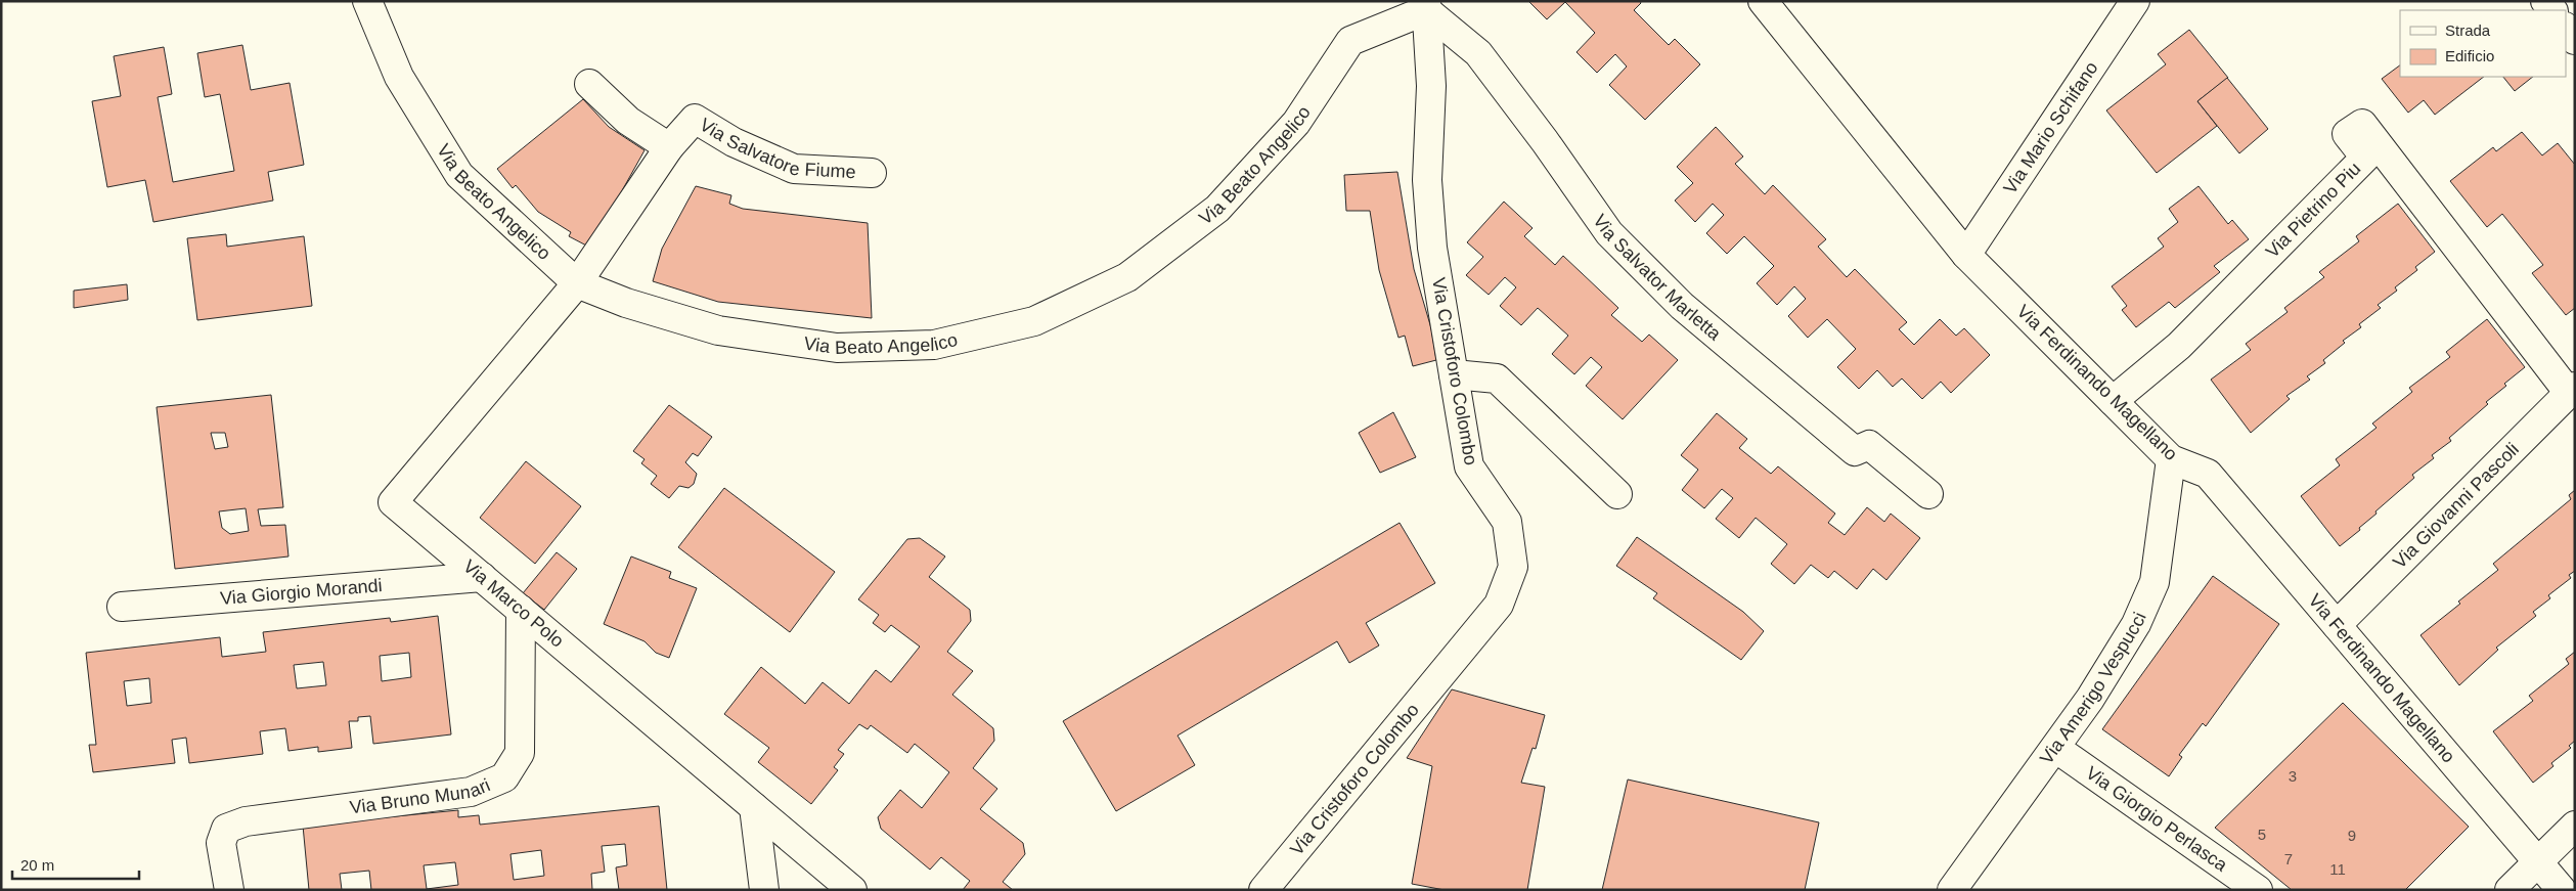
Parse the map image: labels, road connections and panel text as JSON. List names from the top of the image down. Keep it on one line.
{"streets":{"street":["Via Mario Schifano","Via Salvatore Fiume","Via Beato Angelico","Via Pietrino Piu","Via Salvator Marletta","Via Cristoforo Colombo","Via Ferdinando Magellano","Via Giovanni Pascoli","Via Giorgio Morandi","Via Marco Polo","Via Amerigo Vespucci","Via Bruno Munari","Via Giorgio Perlasca"]},"crossings":[["Via Mario Schifano","Via Ferdinando Magellano"],["Via Salvatore Fiume","Via Beato Angelico"],["Via Salvatore Fiume","Via Marco Polo"],["Via Beato Angelico","Via Salvator Marletta"],["Via Beato Angelico","Via Cristoforo Colombo"],["Via Beato Angelico","Via Marco Polo"],["Via Pietrino Piu","Via Ferdinando Magellano"],["Via Pietrino Piu","Via Giovanni Pascoli"],["Via Salvator Marletta","Via Cristoforo Colombo"],["Via Ferdinando Magellano","Via Giovanni Pascoli"],["Via Ferdinando Magellano","Via Amerigo Vespucci"],["Via Giorgio Morandi","Via Marco Polo"],["Via Marco Polo","Via Bruno Munari"],["Via Amerigo Vespucci","Via Giorgio Perlasca"]],"house_numbers":["3","5","9","7","11"],"legend":["Strada","Edificio"],"scale_bar":"20 m"}
